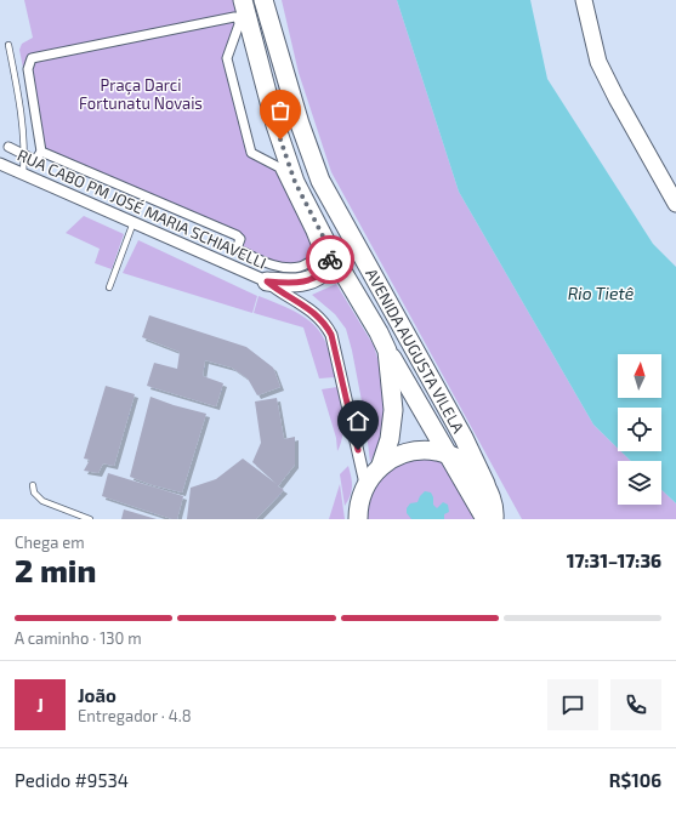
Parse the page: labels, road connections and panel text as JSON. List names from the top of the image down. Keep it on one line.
{"streets":{"main road":["AVENIDA AUGUSTA VILELA"],"street":["RUA CABO PM JOSÉ MARIA SCHIAVELLI"]},"water":["Rio Tietê"],"parks":["Praça Darci Fortunatu Novais"],"north":"top","page":{"heading":["2 min","Chega em","17:31–17:36"],"panel":["João","Entregador · 4.8","Pedido #9534","R$106"],"bar":"A caminho · 130 m","round":"J"}}
